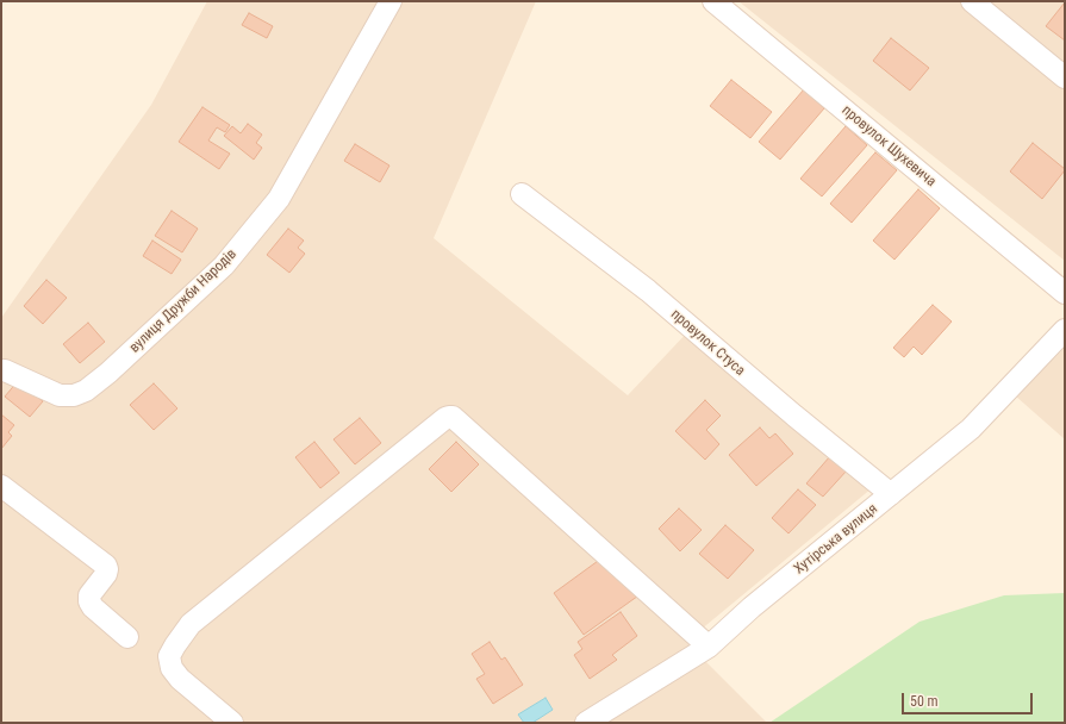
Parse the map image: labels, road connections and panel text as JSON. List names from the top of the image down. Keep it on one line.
{"streets":{"street":["провулок Шухевича","вулиця Дружби Народів","провулок Стуса","Хутірська вулиця"]},"crossings":[["провулок Стуса","Хутірська вулиця"]],"scale_bar":"50 m"}
